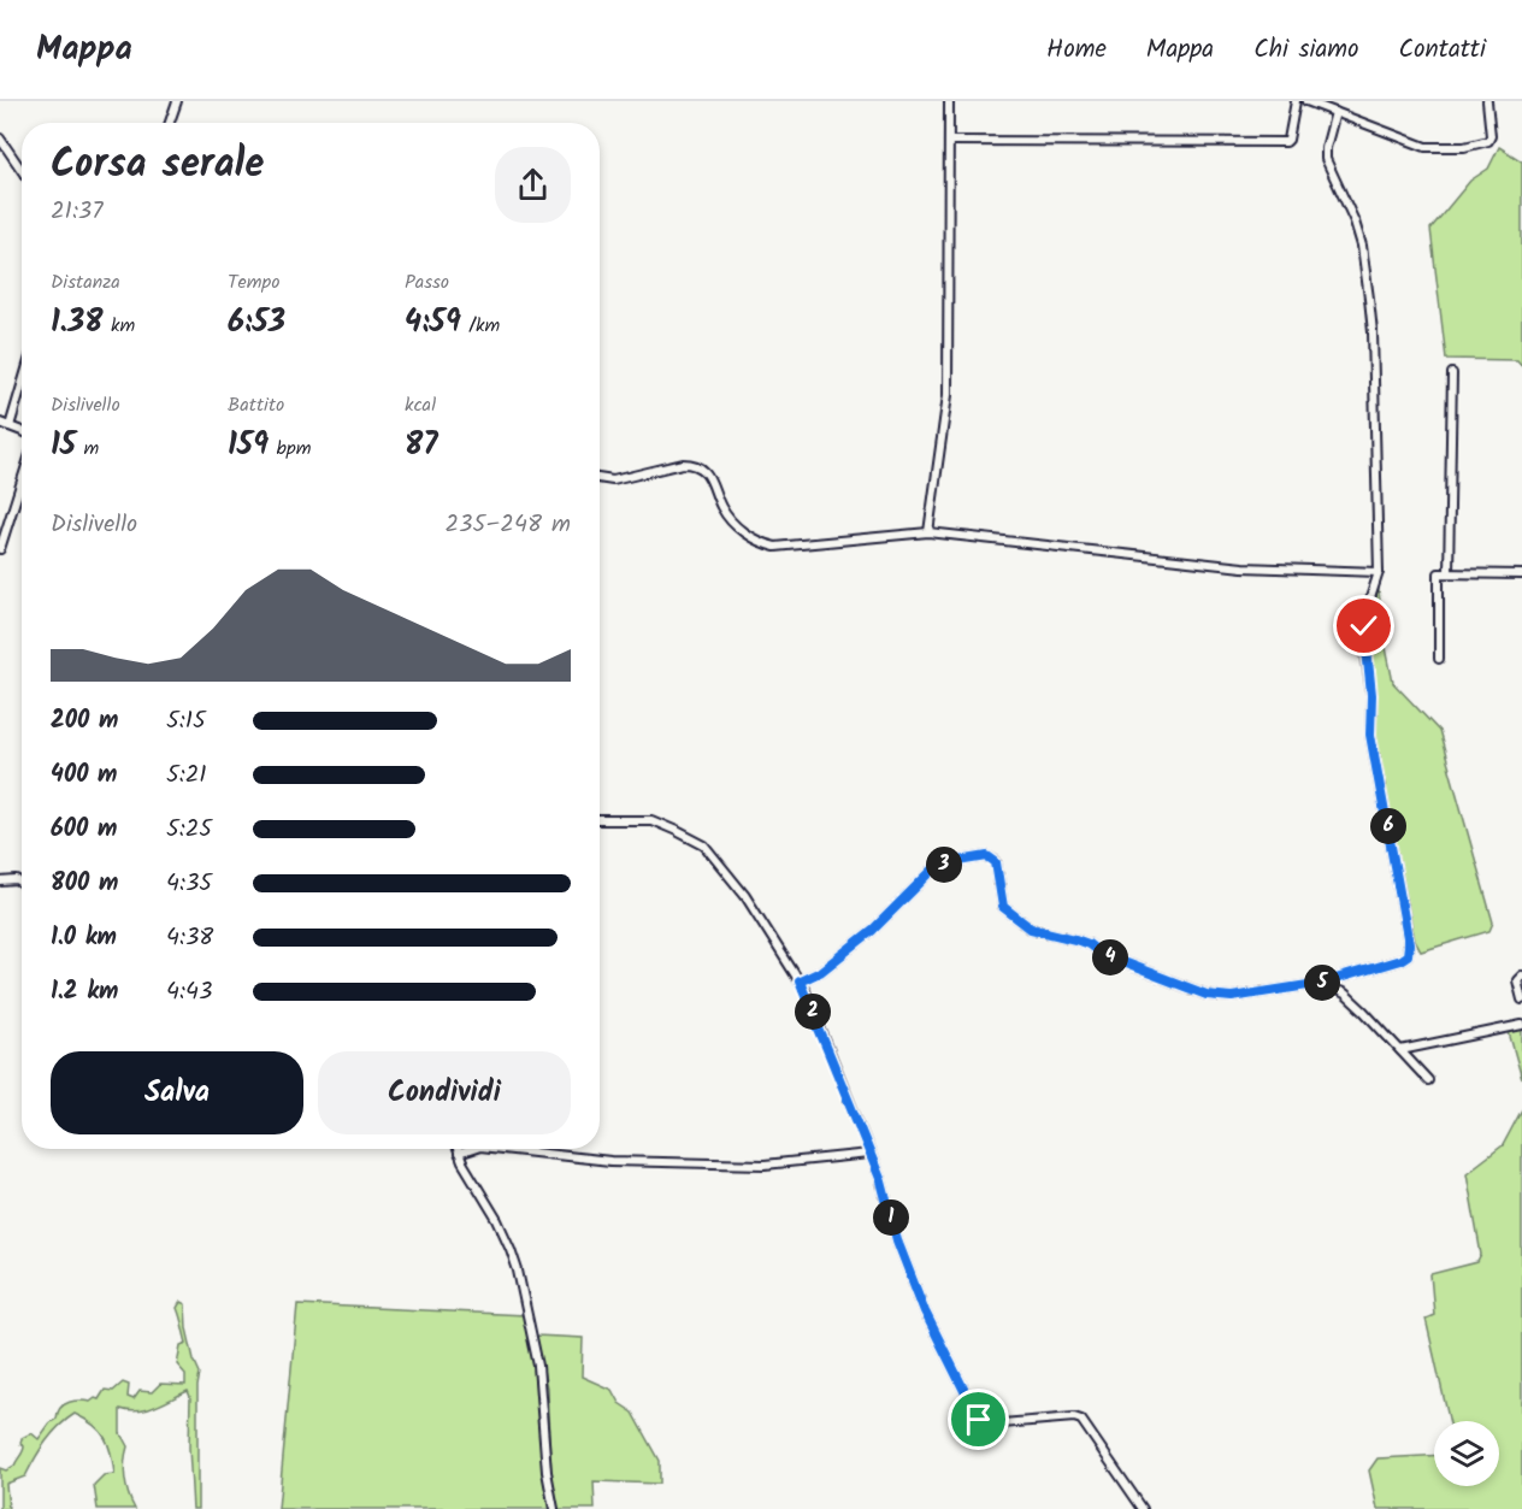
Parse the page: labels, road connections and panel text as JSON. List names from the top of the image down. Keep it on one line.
{"page":{"header":"Mappa","nav":["Home","Mappa","Chi siamo","Contatti"],"heading":["Corsa serale","21:37"],"stats":[["Distanza","1.38 km"],["Tempo","6:53"],["Passo","4:59 /km"],["Dislivello","15 m"],["Battito","159 bpm"],["kcal","87"]],"chart":["Dislivello","235–248 m"],"list":[{"name":"200 m","note":"5:15"},{"name":"400 m","note":"5:21"},{"name":"600 m","note":"5:25"},{"name":"800 m","note":"4:35"},{"name":"1.0 km","note":"4:38"},{"name":"1.2 km","note":"4:43"}],"pins":["6","3","4","5","2","1"],"buttons":["Salva","Condividi"]}}
